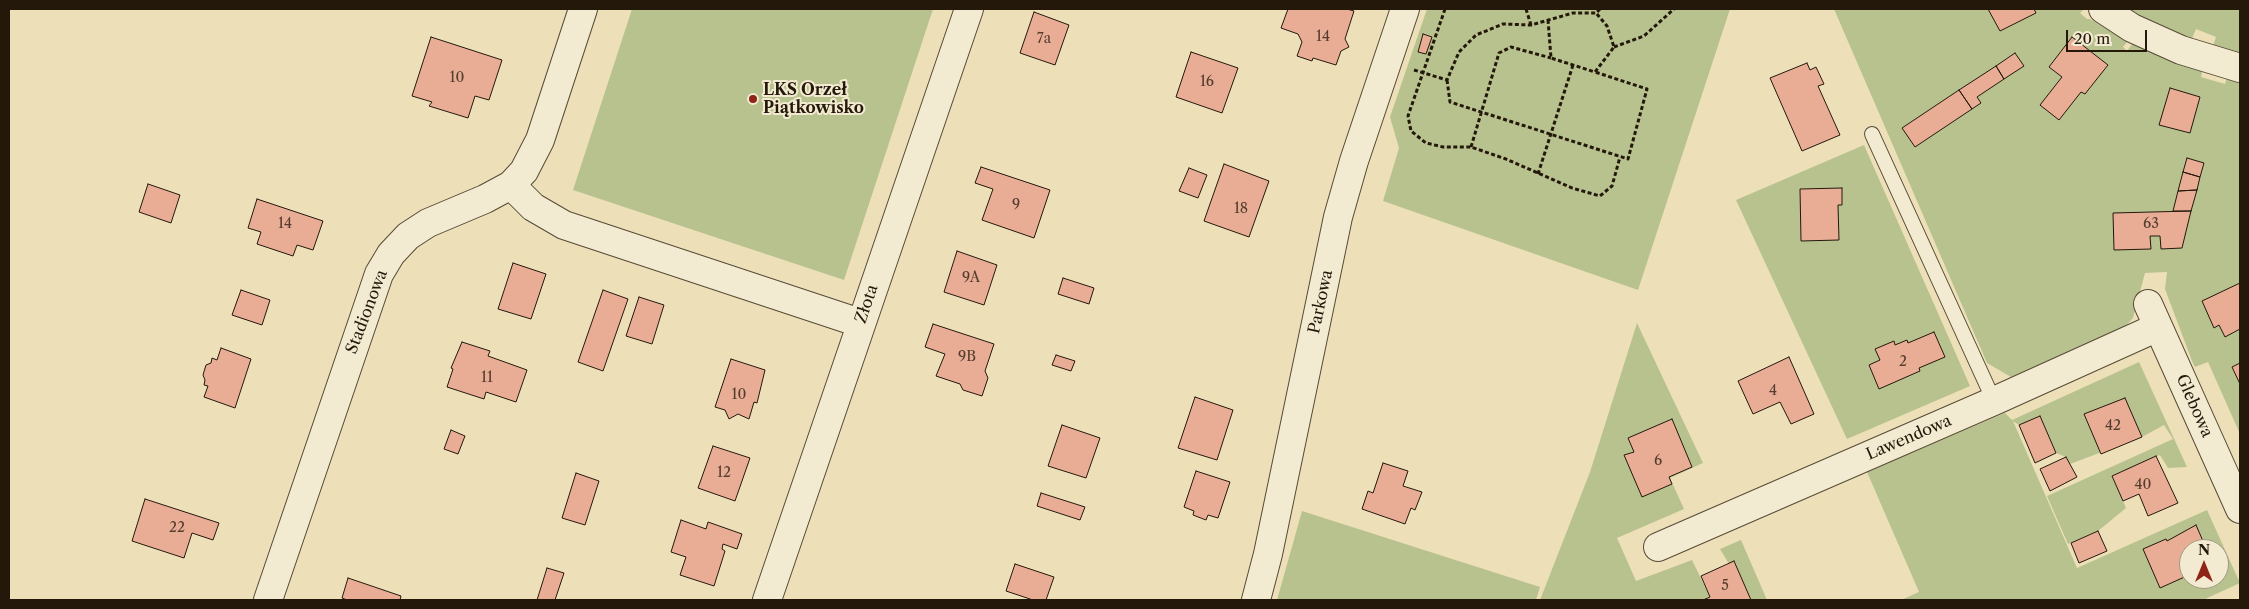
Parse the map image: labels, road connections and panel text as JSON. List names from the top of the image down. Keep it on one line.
{"streets":{"street":["Parkowa","Złota","Stadionowa","Glebowa","Lawendowa"]},"crossings":[["Glebowa","Lawendowa"]],"places":["LKS Orzeł Piątkowisko"],"house_numbers":["14","7a","10","16","9","18","14","63","9A","9B","2","11","4","10","42","6","12","40","22","5"],"scale_bar":"20 m","north":"top"}
